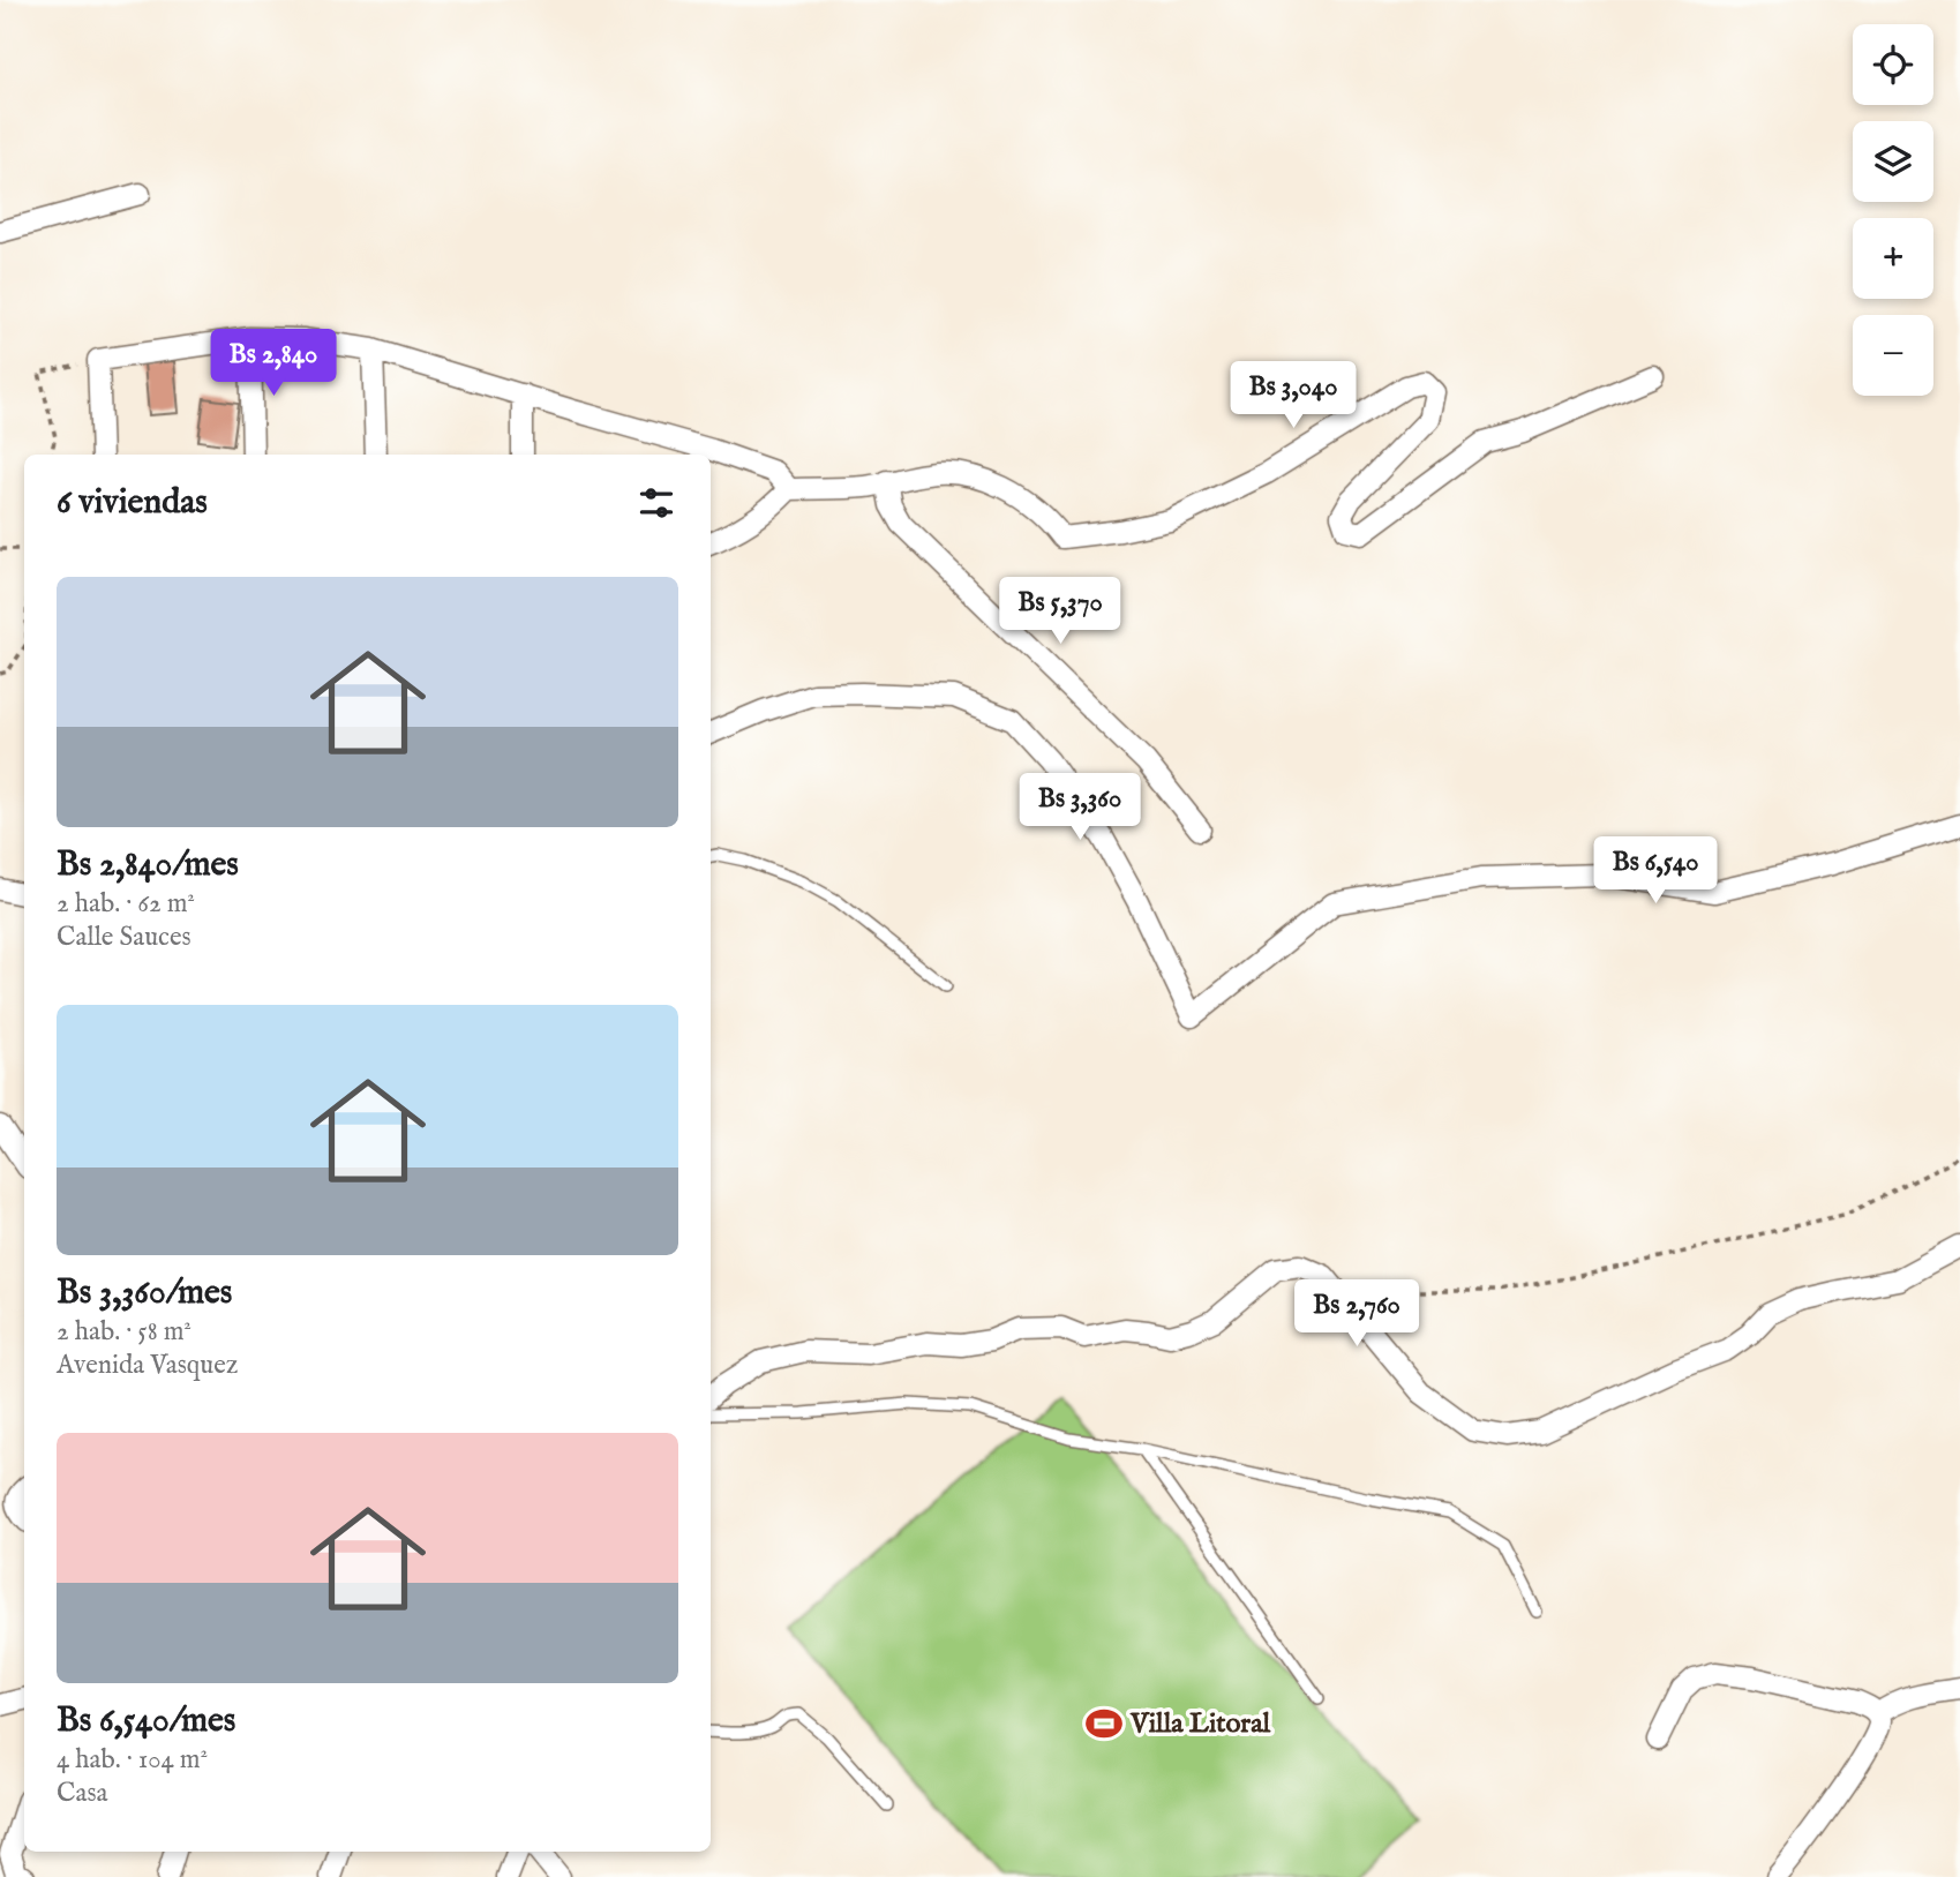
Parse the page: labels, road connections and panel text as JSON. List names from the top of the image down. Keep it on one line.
{"places":{"sports":["Villa Litoral"]},"page":{"map_buttons":["+","−"],"price":["Bs 2,840","Bs 3,040","Bs 5,370","Bs 3,360","Bs 6,540","Bs 2,760"],"heading":"6 viviendas","list":[{"name":"Bs 2,840/mes","note":"2 hab. · 62 m² · Calle Sauces"},{"name":"Bs 3,360/mes","note":"2 hab. · 58 m² · Avenida Vasquez"},{"name":"Bs 6,540/mes","note":"4 hab. · 104 m² · Casa"}]}}
